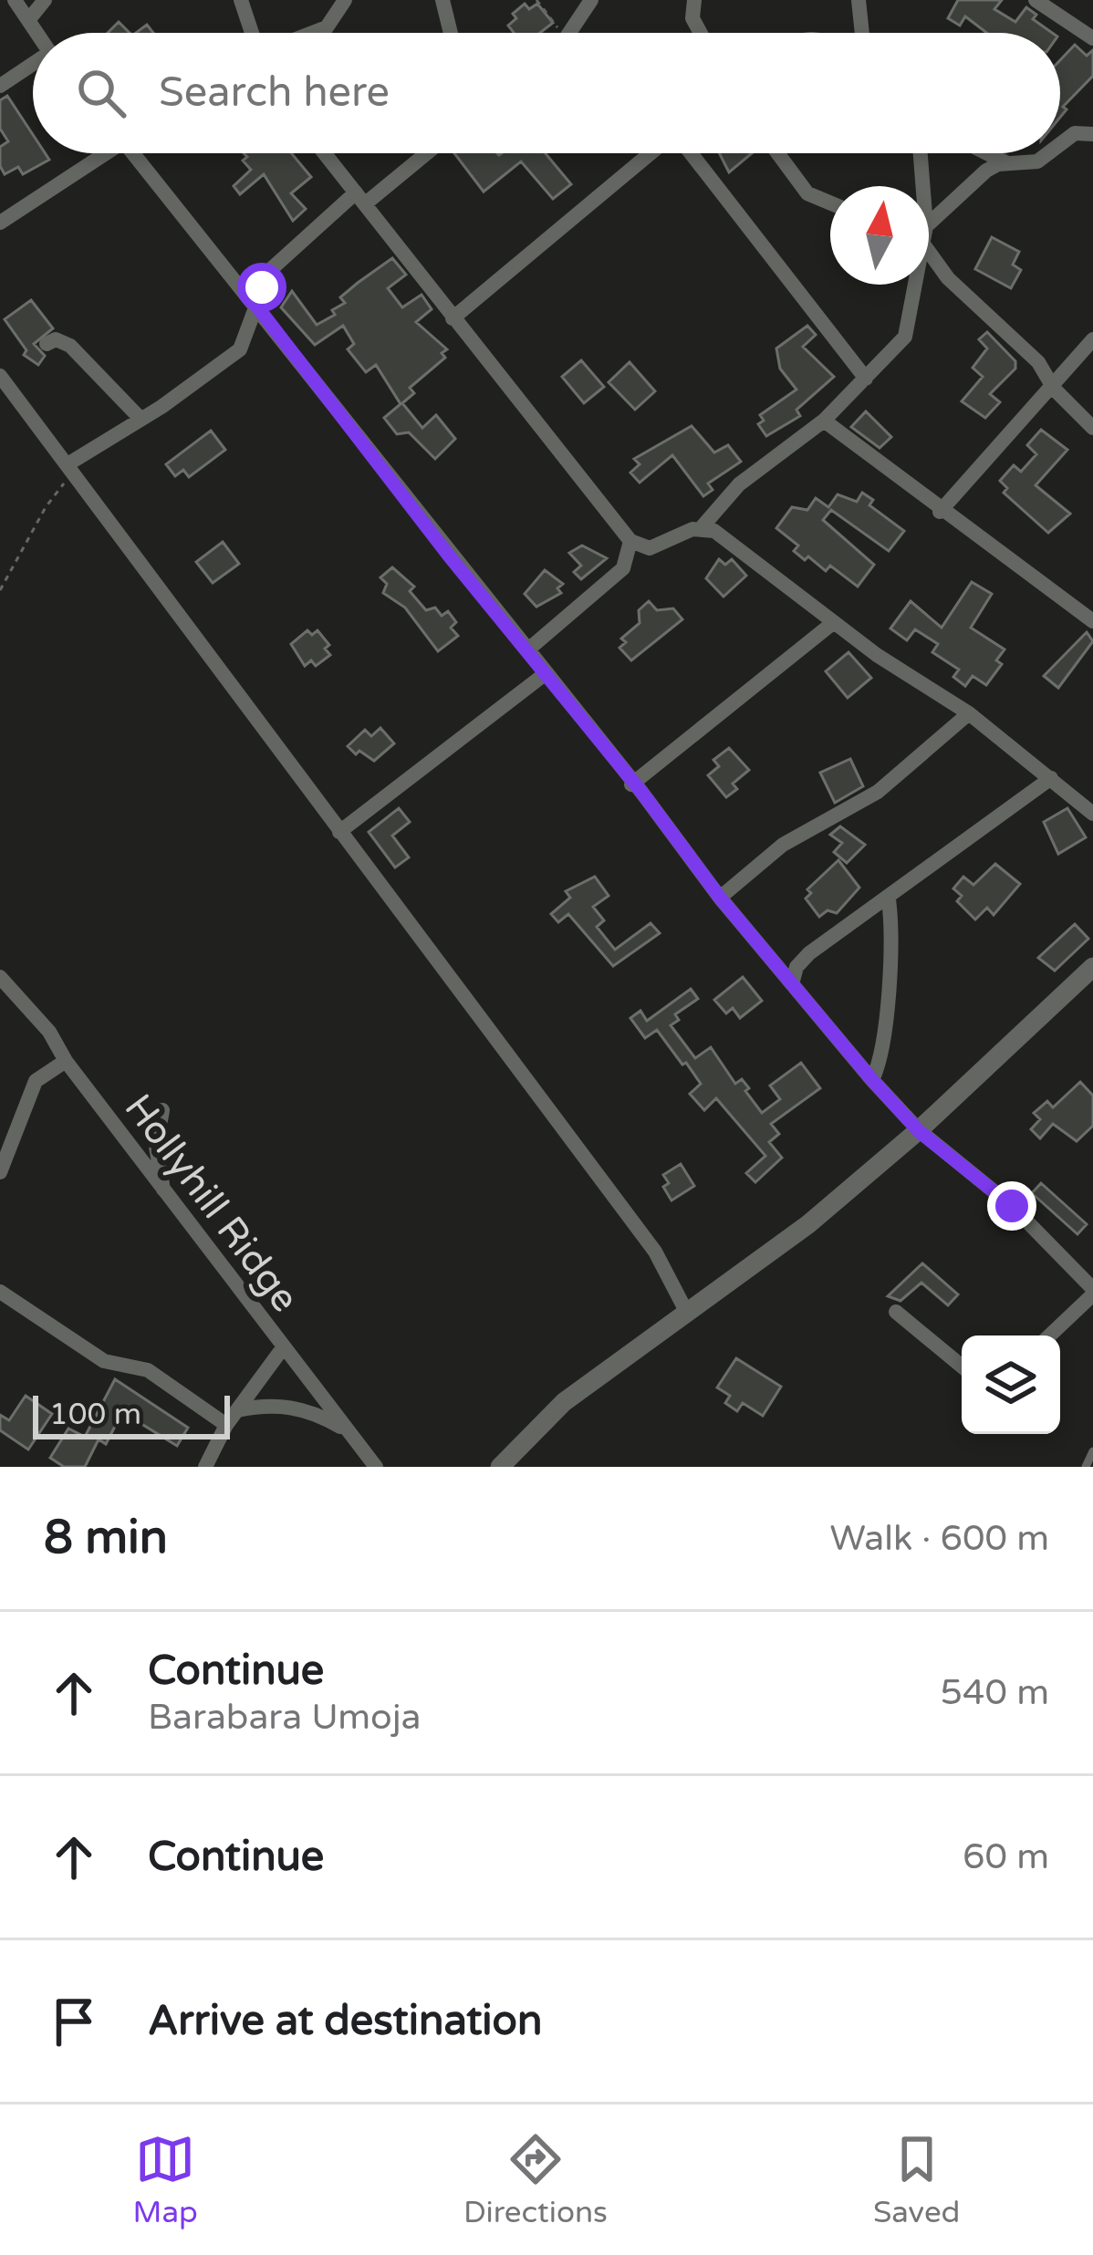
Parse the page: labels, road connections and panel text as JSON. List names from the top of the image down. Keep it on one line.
{"streets":{"street":["Hollyhill Ridge"]},"scale_bar":"100 m","north":"top","page":{"search":"Search here","scale":"100 m","heading":["8 min","Walk · 600 m"],"list":[["Continue","Barabara Umoja","540 m"],["Continue","60 m"],"Arrive at destination"],"nav":["Map","Directions","Saved"]}}
